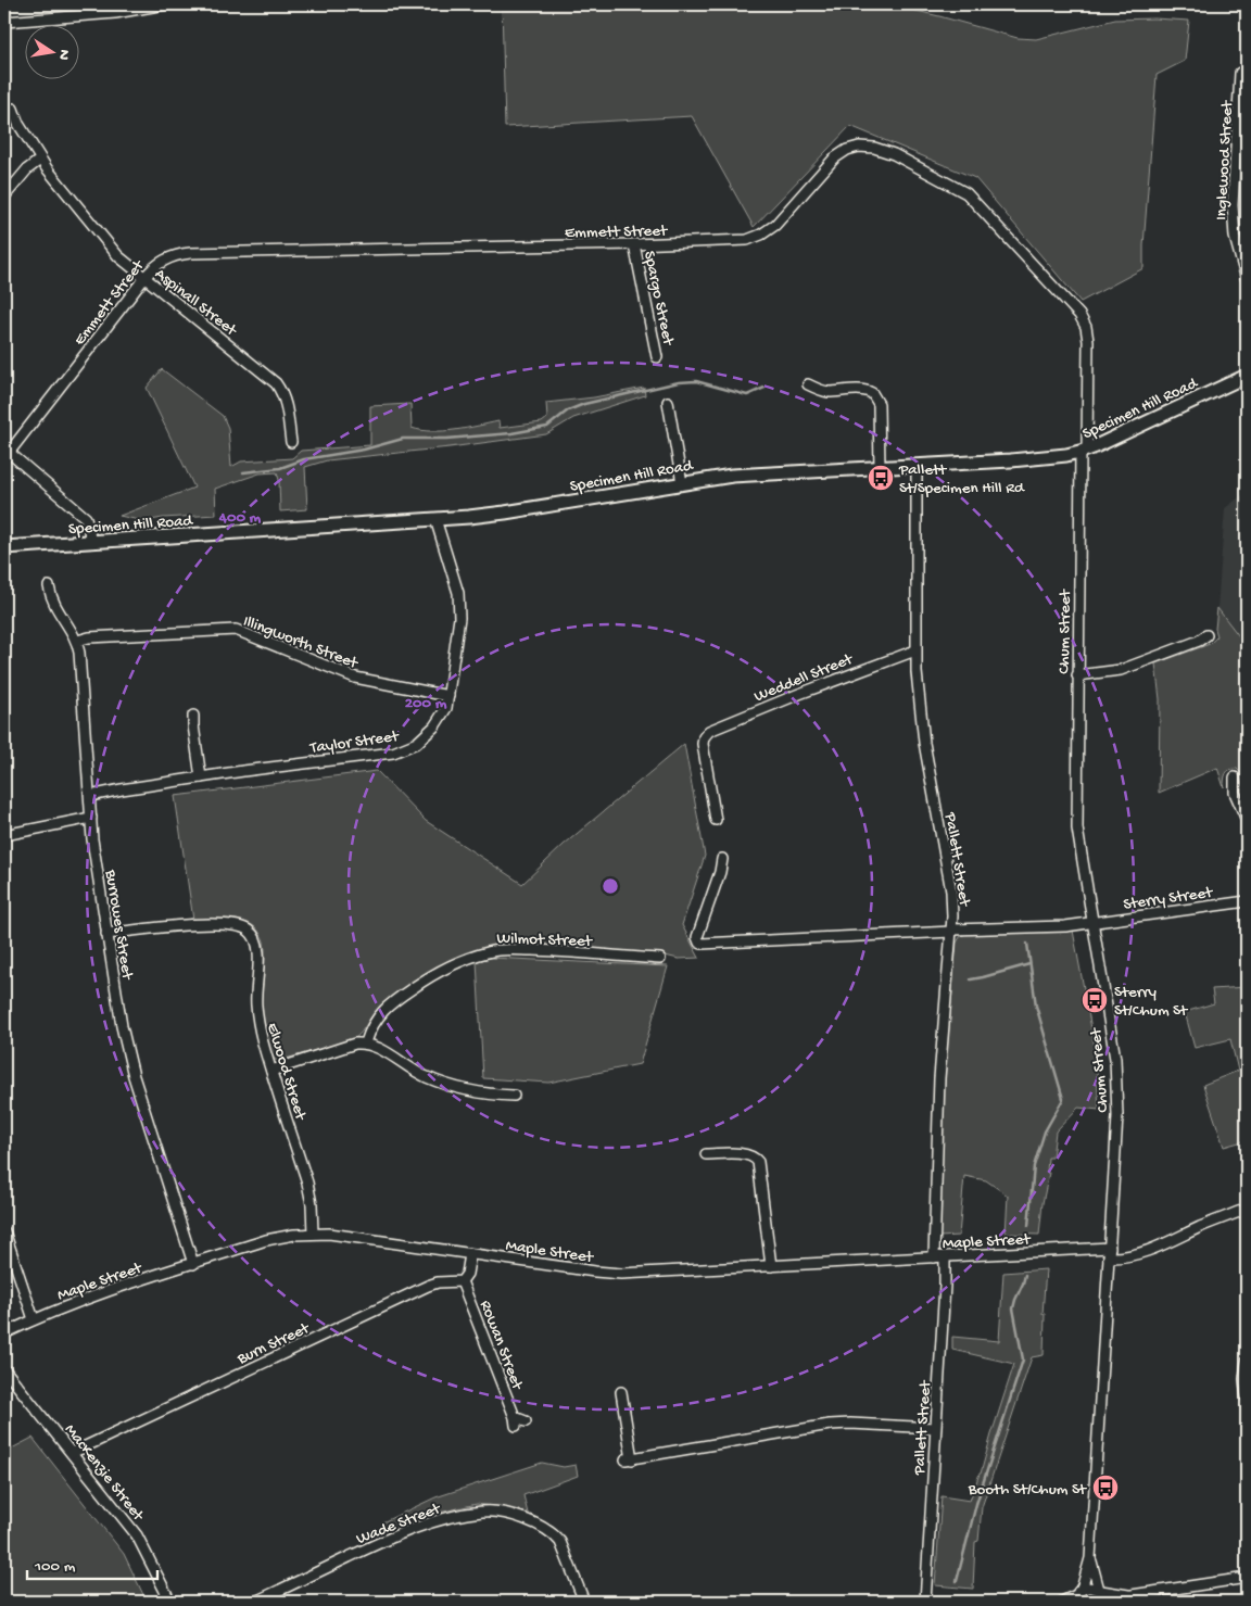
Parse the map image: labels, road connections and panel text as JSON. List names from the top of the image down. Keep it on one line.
{"streets":{"main road":["Specimen Hill Road"],"street":["Inglewood Street","Emmett Street","Spargo Street","Aspinall Street","Chum Street","Illingworth Street","Weddell Street","Taylor Street","Pallett Street","Sterry Street","Burrowes Street","Wilmot Street","Elwood Street","Maple Street","Burn Street","Rowan Street","MacKenzie Street","Wade Street"]},"crossings":[["Emmett Street","Spargo Street"],["Emmett Street","Aspinall Street"],["Emmett Street","Specimen Hill Road"],["Emmett Street","Chum Street"],["Specimen Hill Road","Chum Street"],["Specimen Hill Road","Taylor Street"],["Specimen Hill Road","Pallett Street"],["Chum Street","Sterry Street"],["Chum Street","Maple Street"],["Illingworth Street","Taylor Street"],["Illingworth Street","Burrowes Street"],["Weddell Street","Pallett Street"],["Taylor Street","Burrowes Street"],["Pallett Street","Maple Street"],["Burrowes Street","Elwood Street"],["Burrowes Street","Maple Street"],["Elwood Street","Maple Street"],["Burn Street","Rowan Street"],["Burn Street","MacKenzie Street"]],"places":{"bus stop":["Pallett St/Specimen Hill Rd","Sterry St/Chum St","Booth St/Chum St"]},"scale_bar":"100 m","north":"right","rings":["400 m","200 m"]}
